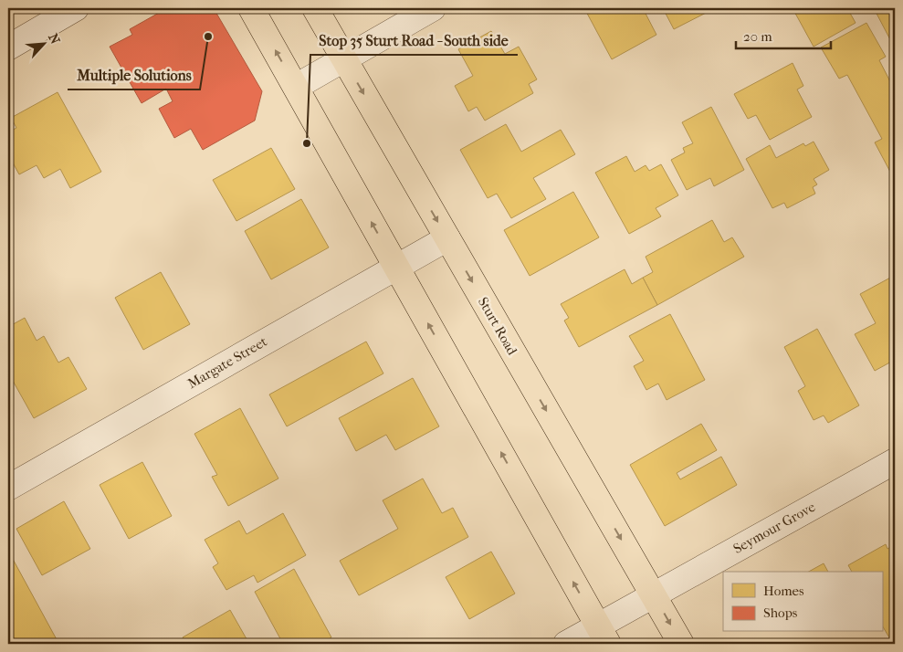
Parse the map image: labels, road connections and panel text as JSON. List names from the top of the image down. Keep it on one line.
{"streets":{"main road":["Sturt Road"],"street":["Margate Street","Seymour Grove"]},"crossings":[["Sturt Road","Margate Street"],["Sturt Road","Seymour Grove"]],"places":["Multiple Solutions","Stop 35 Sturt Road - South side"],"legend":["Homes","Shops"],"scale_bar":"20 m","north":"top right"}
